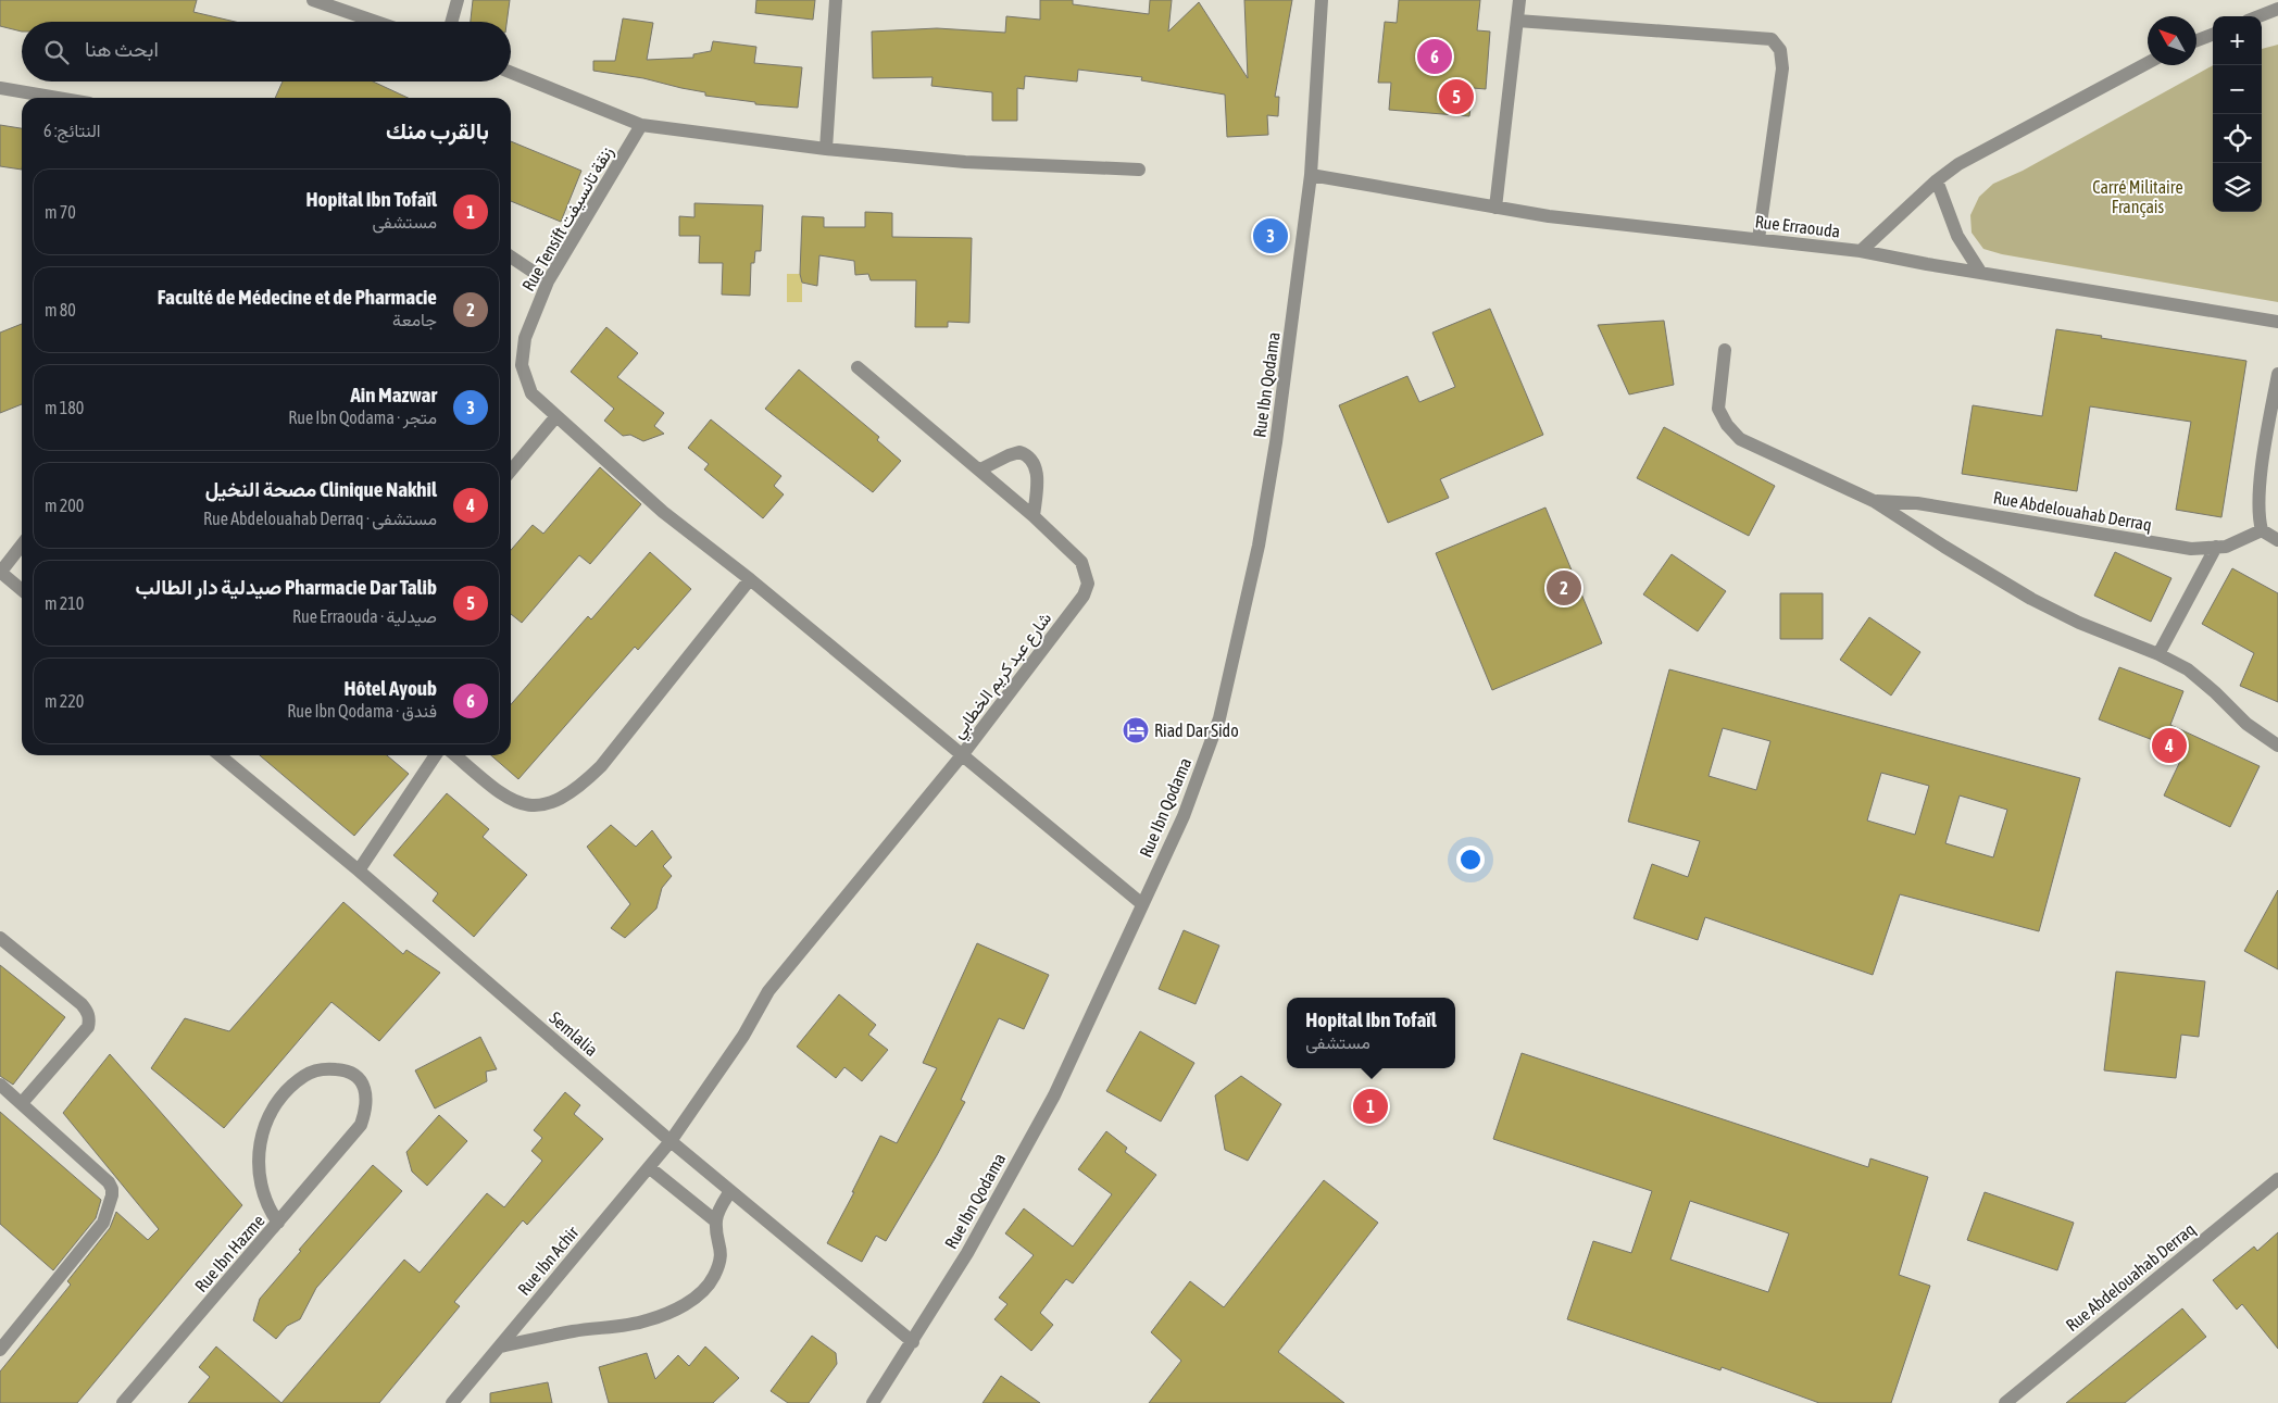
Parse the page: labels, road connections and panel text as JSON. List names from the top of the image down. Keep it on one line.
{"streets":{"street":["Rue Tensift زنقة تانسيفت","Rue Erraouda","Rue Ibn Qodama","Rue Abdelouahab Derraq","شارع عبد كريم الخطابي","Semlalia","Rue Ibn Hazme","Rue Ibn Achir"]},"crossings":[["Rue Erraouda","Rue Ibn Qodama"],["Rue Ibn Qodama","Semlalia"],["شارع عبد كريم الخطابي","Semlalia"],["شارع عبد كريم الخطابي","Rue Ibn Achir"],["Semlalia","Rue Ibn Achir"]],"parks":["Carré Militaire Français"],"places":{"hotel":["Riad Dar Sido"]},"north":"top left","page":{"map_buttons":["+","−"],"search":"ابحث هنا","pins":["6","5","3","2","4","1"],"heading":["بالقرب منك","النتائج: 6"],"list":[{"mark":"1","name":"Hopital Ibn Tofaïl","note":"مستشفى","value":"70 m"},{"mark":"2","name":"Faculté de Médecine et de Pharmacie","note":"جامعة","value":"80 m"},{"mark":"3","name":"Ain Mazwar","note":"متجر · Rue Ibn Qodama","value":"180 m"},{"mark":"4","name":"Clinique Nakhil مصحة النخيل","note":"مستشفى · Rue Abdelouahab Derraq","value":"200 m"},{"mark":"5","name":"Pharmacie Dar Talib صيدلية دار الطالب","note":"صيدلية · Rue Erraouda","value":"210 m"},{"mark":"6","name":"Hôtel Ayoub","note":"فندق · Rue Ibn Qodama","value":"220 m"}],"popup":["Hopital Ibn Tofaïl","مستشفى"]}}
